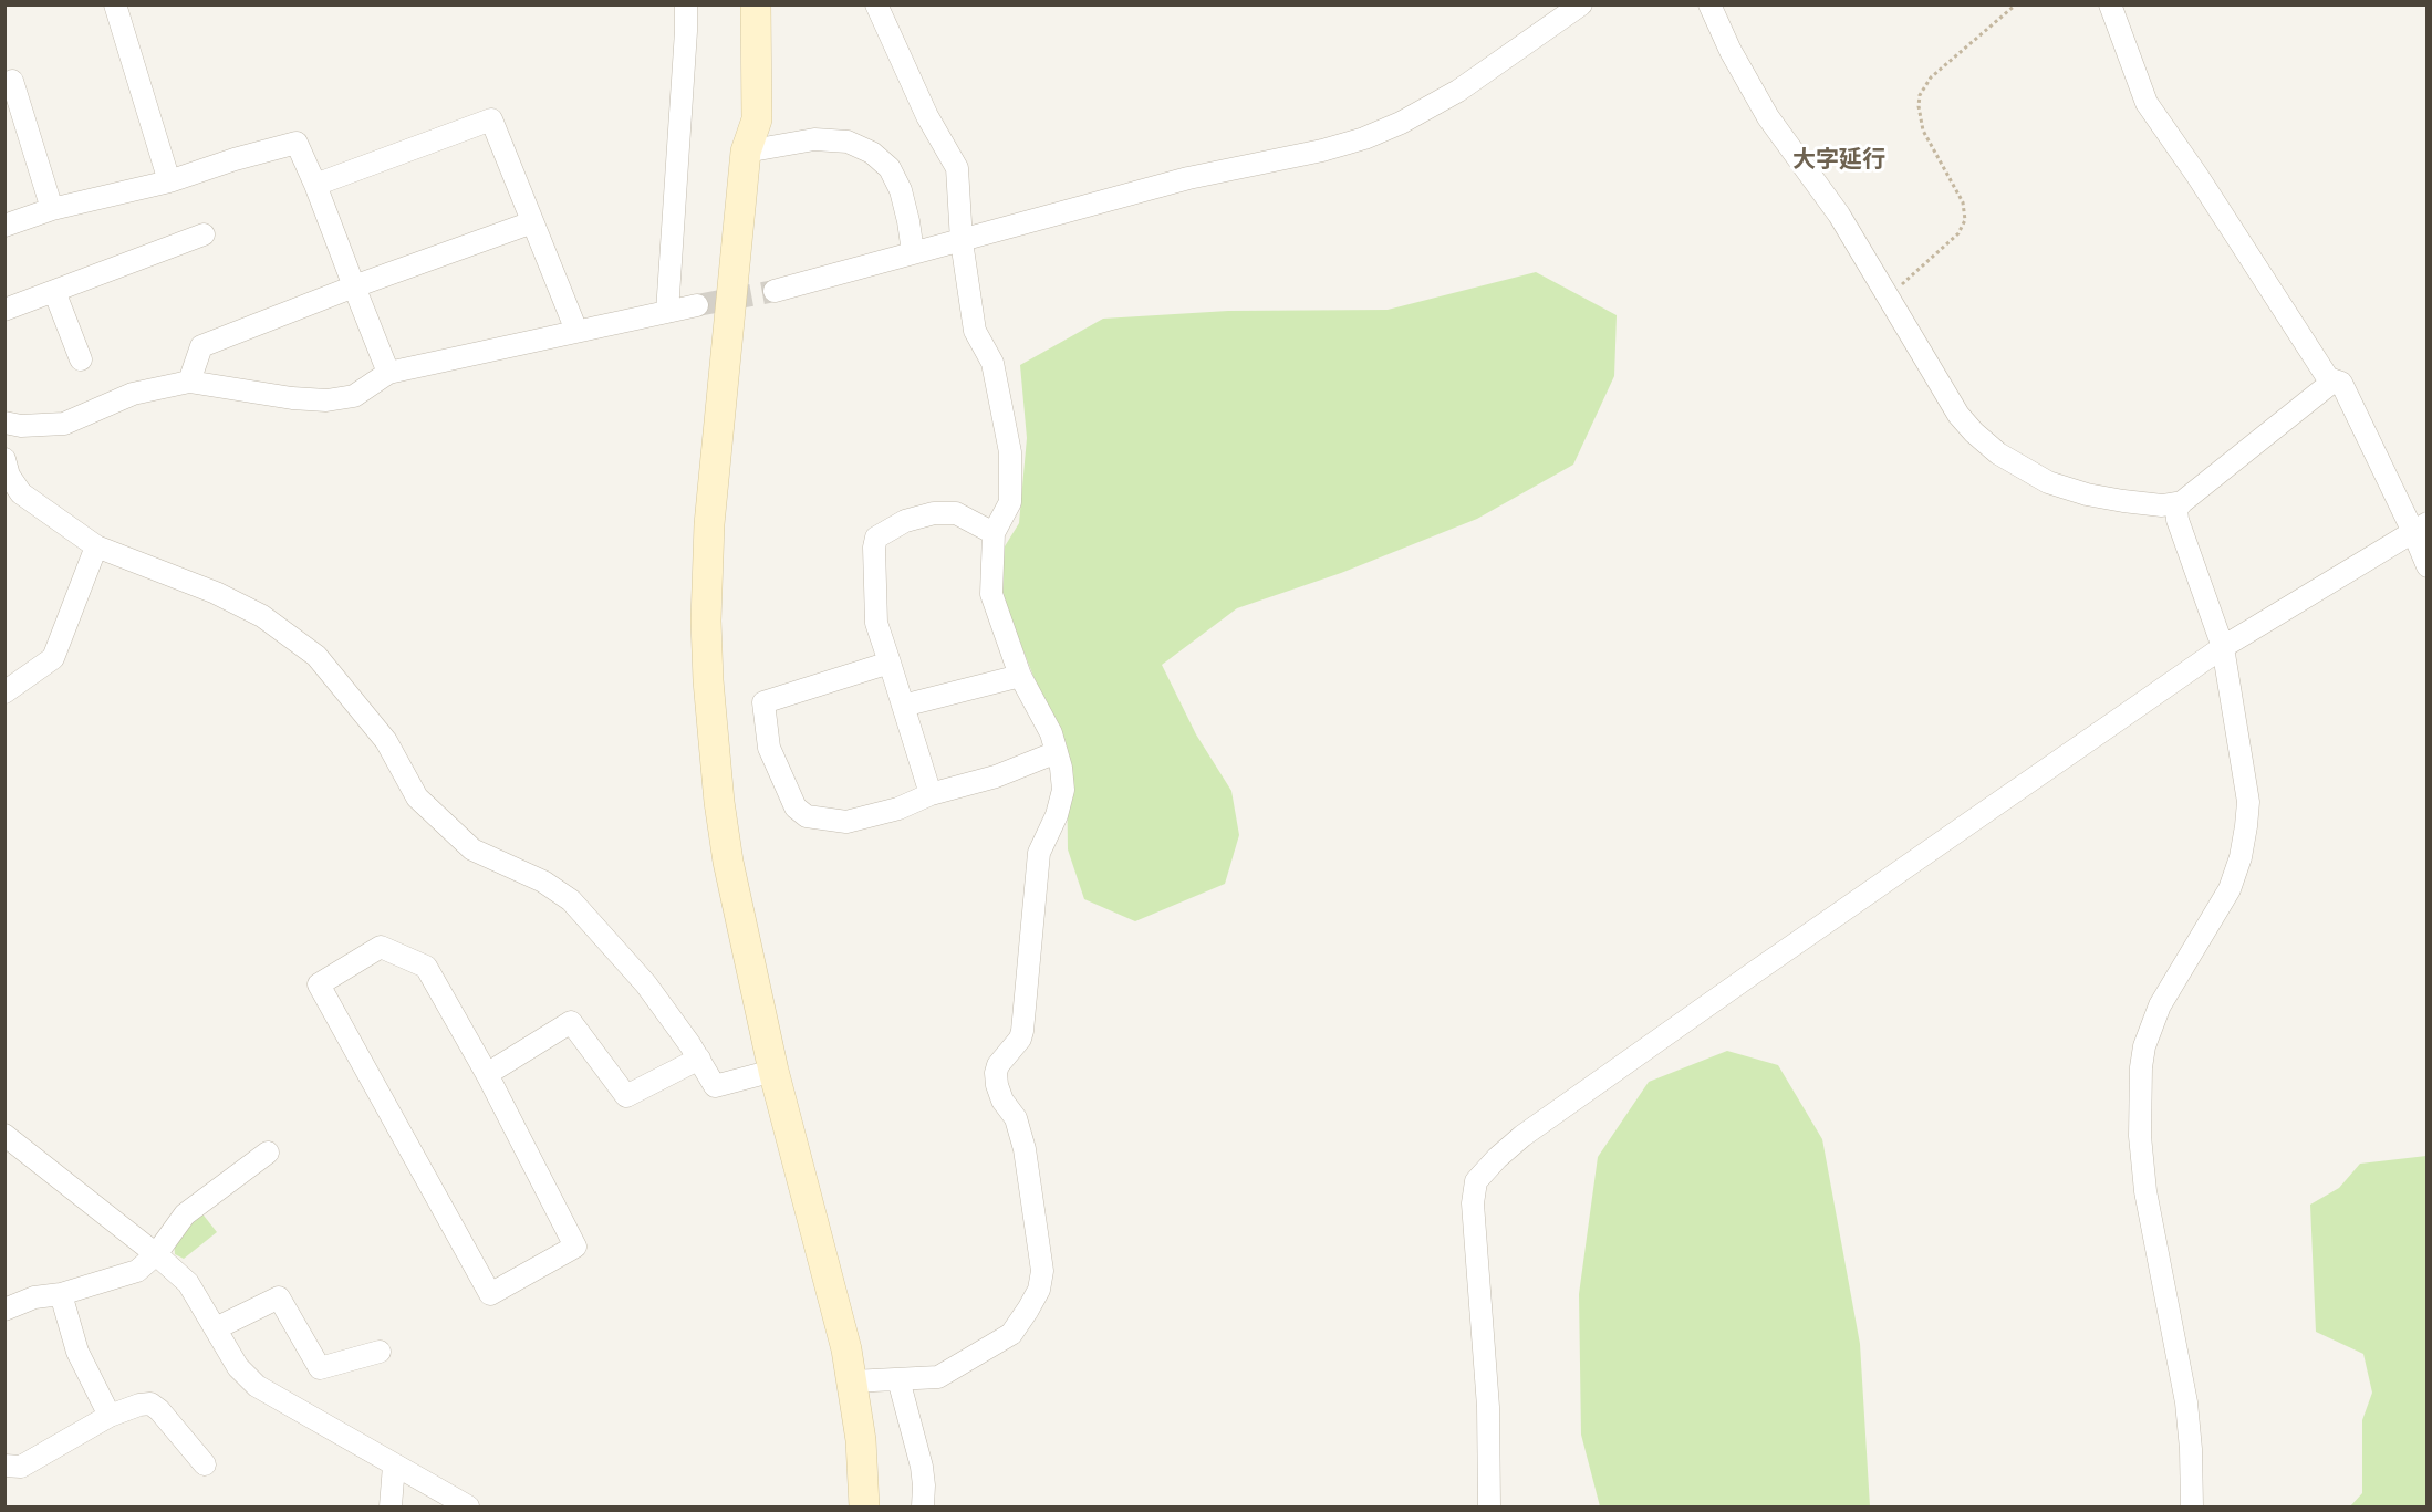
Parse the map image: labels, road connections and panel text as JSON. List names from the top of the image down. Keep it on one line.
{"districts":["大字延行"]}
